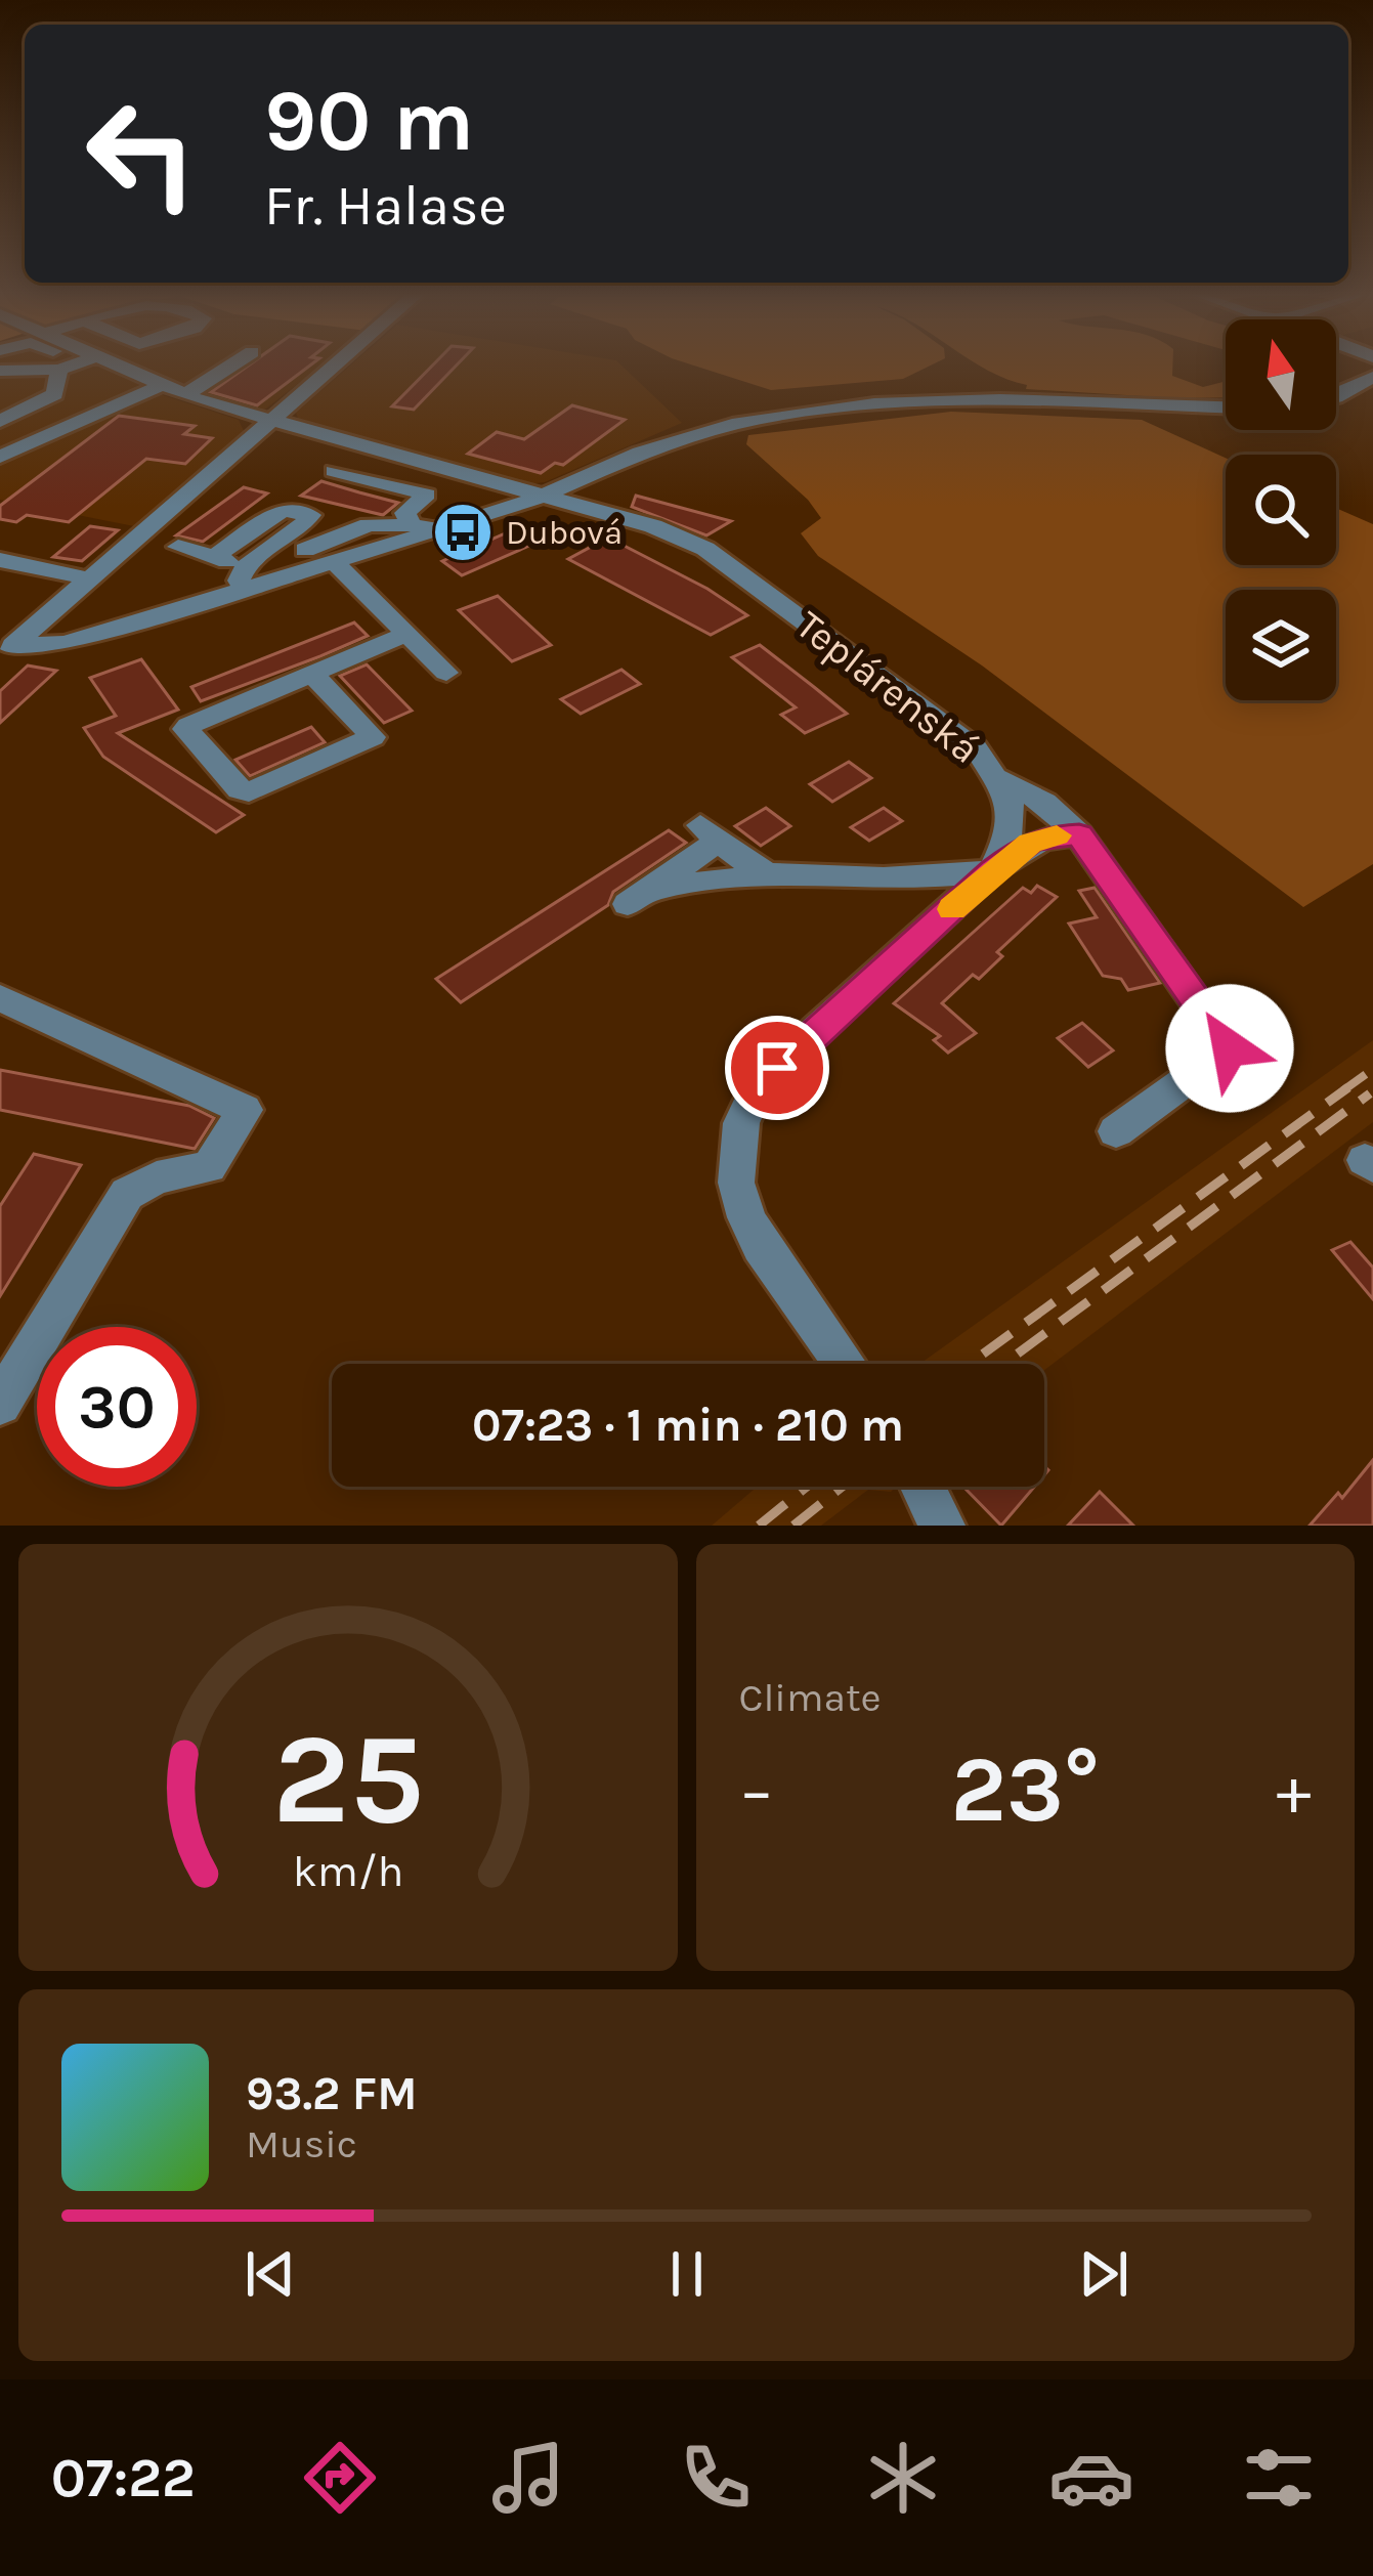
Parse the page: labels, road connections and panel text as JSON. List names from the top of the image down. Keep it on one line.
{"streets":{"street":["Teplárenská"]},"places":{"bus stop":["Dubová"]},"north":"top","page":{"turn":["90 m","Fr. Halase"],"limit":"30","trip":"07:23 · 1 min · 210 m","tile":"Climate","heat":["−","23°","+"],"song":["93.2 FM","Music"],"tabs":"07:22","gauge":["25","km/h"]}}
